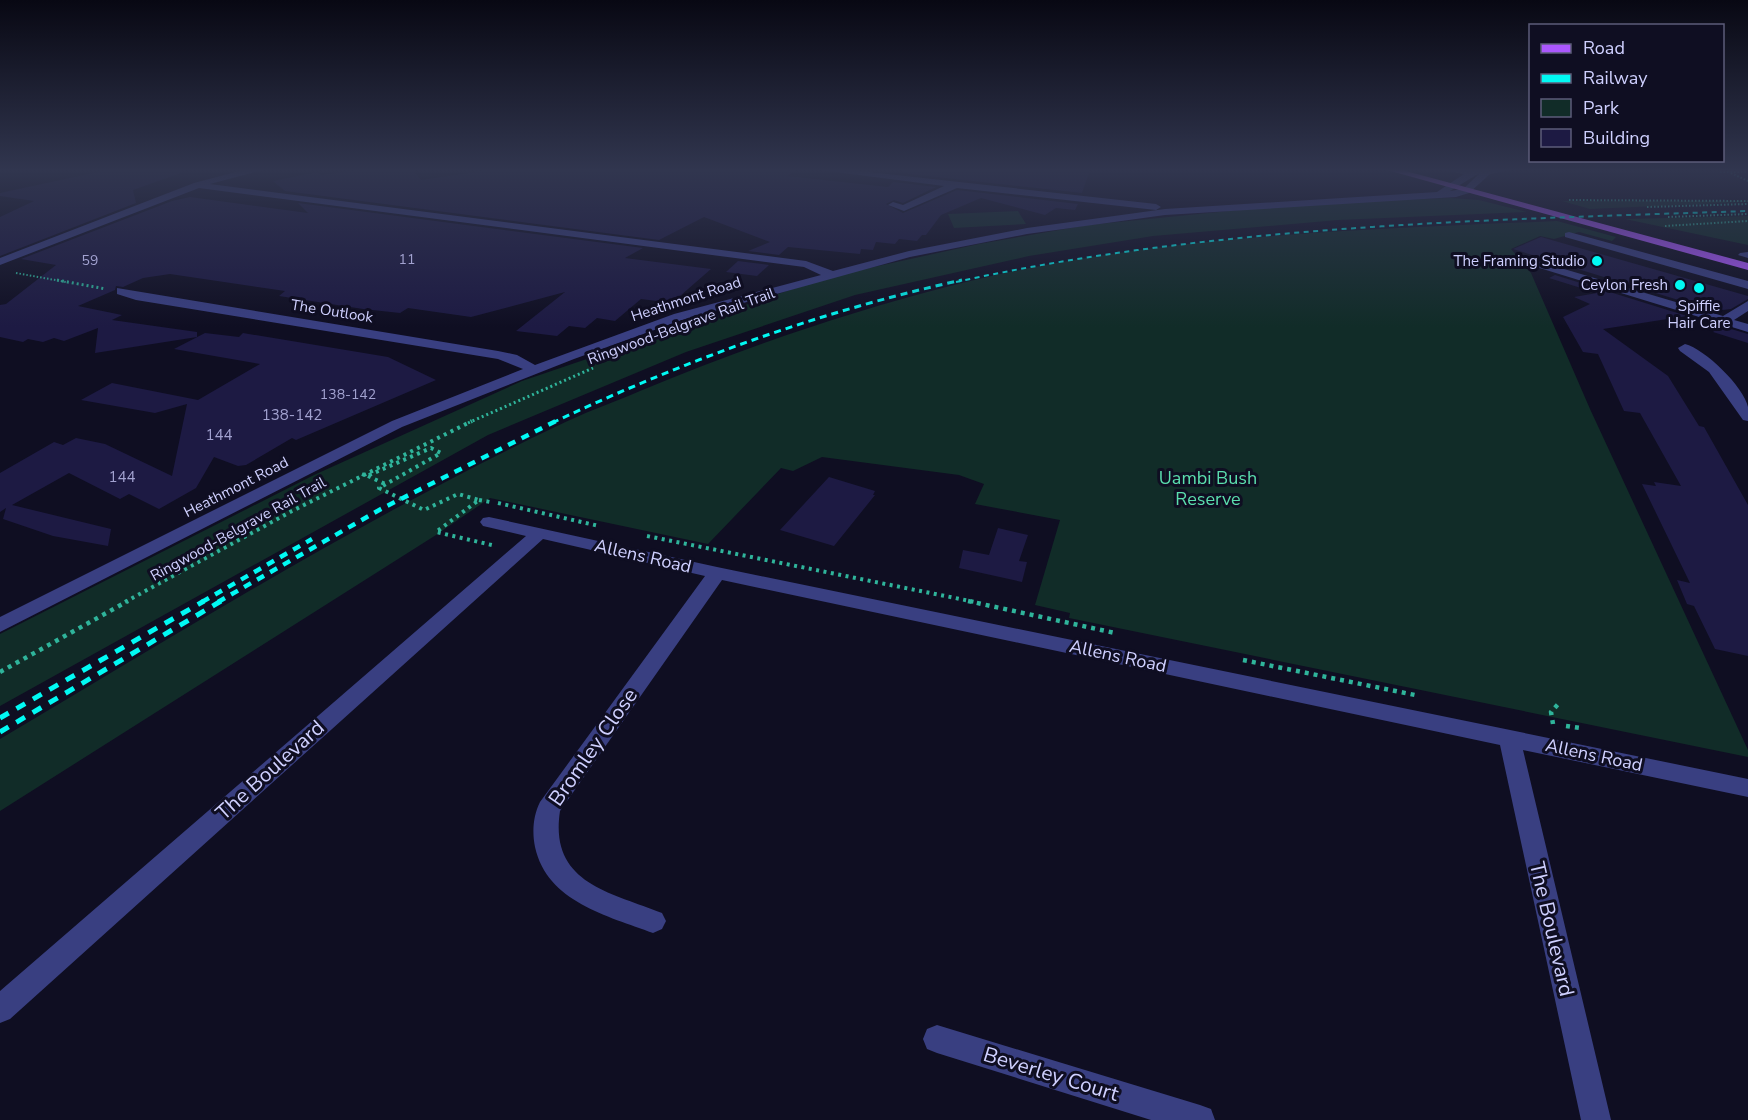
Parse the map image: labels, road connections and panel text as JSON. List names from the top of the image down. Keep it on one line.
{"streets":{"street":["Heathmont Road","The Outlook","Allens Road","Bromley Close","The Boulevard","Beverley Court"],"path":["Ringwood-Belgrave Rail Trail"]},"crossings":[["Heathmont Road","The Outlook"],["Allens Road","Bromley Close"],["Allens Road","The Boulevard"]],"parks":["Uambi Bush Reserve"],"places":["The Framing Studio","Ceylon Fresh","Spiffie Hair Care"],"house_numbers":["11","59","138-142","138-142","144","144"],"legend":["Road","Railway","Park","Building"]}
